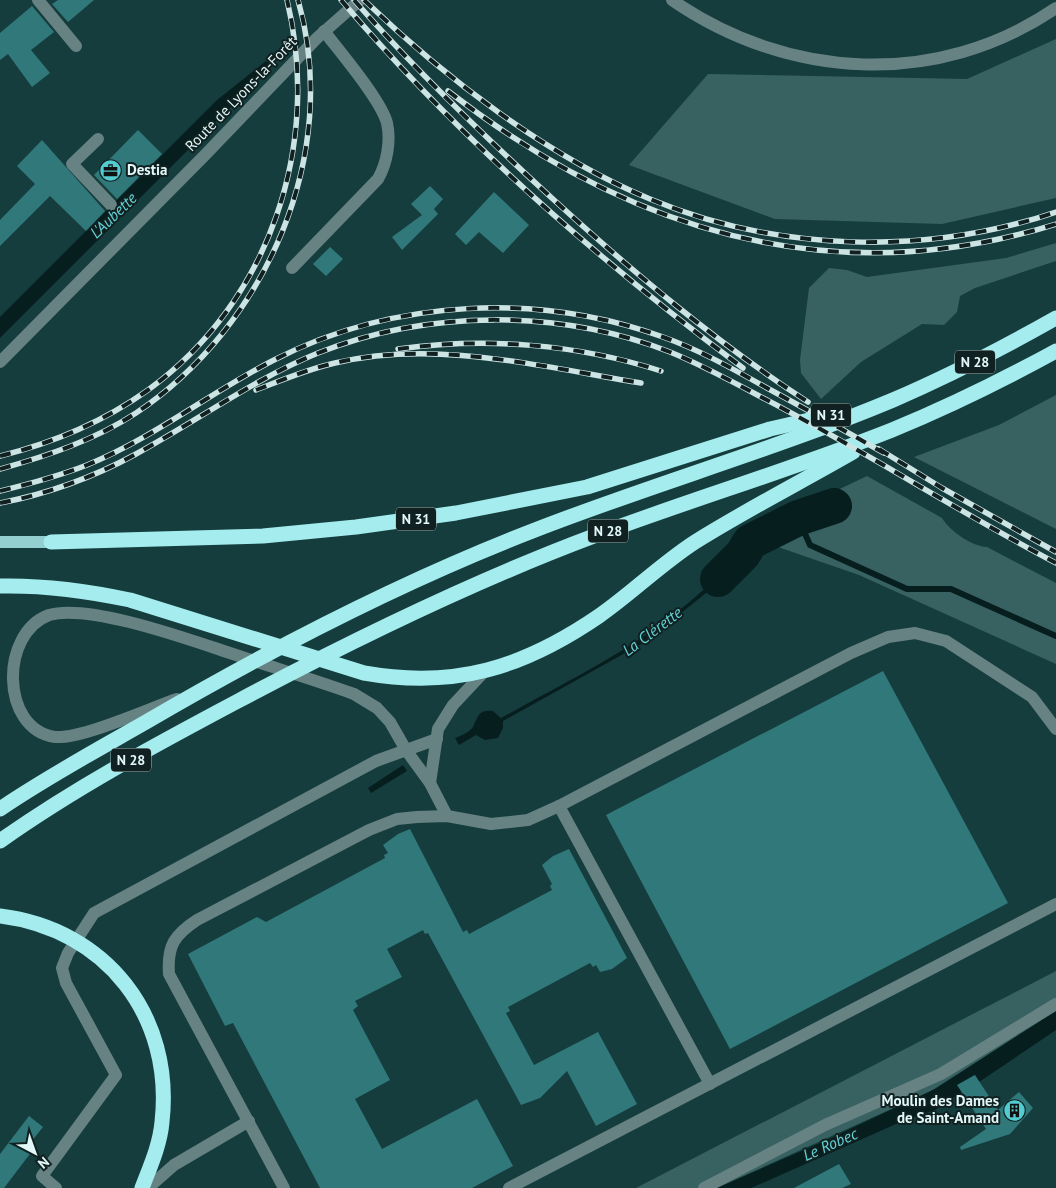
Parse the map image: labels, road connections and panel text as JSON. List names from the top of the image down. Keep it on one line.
{"streets":{"highway":["N 28","N 31"],"street":["Route de Lyons-la-Forêt"]},"crossings":[["N 28","N 31"]],"water":["L'Aubette","La Clérette","Le Robec"],"places":{"office":["Destia"],"building":["Moulin des Dames de Saint-Amand"]},"north":"bottom right"}
